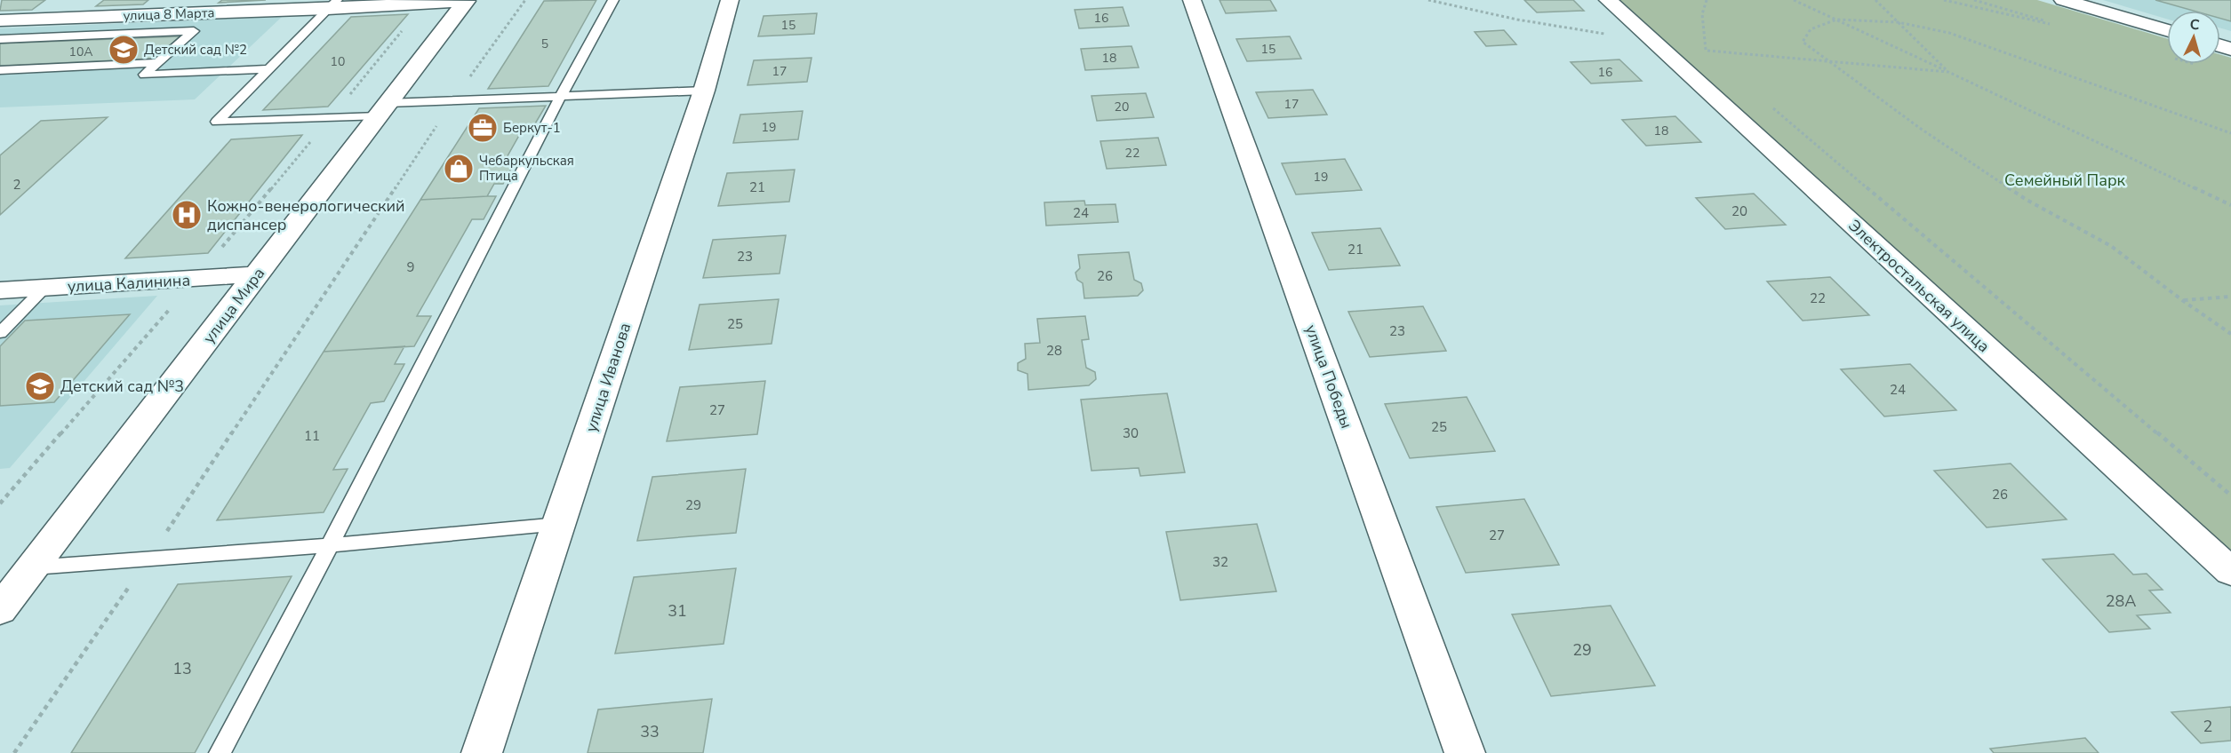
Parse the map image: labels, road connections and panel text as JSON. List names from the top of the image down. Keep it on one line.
{"streets":{"street":["улица 8 Марта","улица Калинина","Электростальская улица","улица Мира","улица Победы","улица Иванова"]},"crossings":[["улица 8 Марта","улица Мира"],["улица Калинина","улица Мира"]],"parks":["Семейный Парк"],"places":{"school or university":["Детский сад №2","Детский сад №3"],"office":["Беркут-1"],"shop":["Чебаркульская Птица"],"hospital":["Кожно-венерологический диспансер"]},"house_numbers":["16","15","5","15","10А","18","10","17","16","17","20","19","18","22","19","2","21","20","24","21","23","9","26","22","25","23","28","24","27","25","30","11","26","29","27","32","28А","31","29","13","2","33"],"north":"top"}
